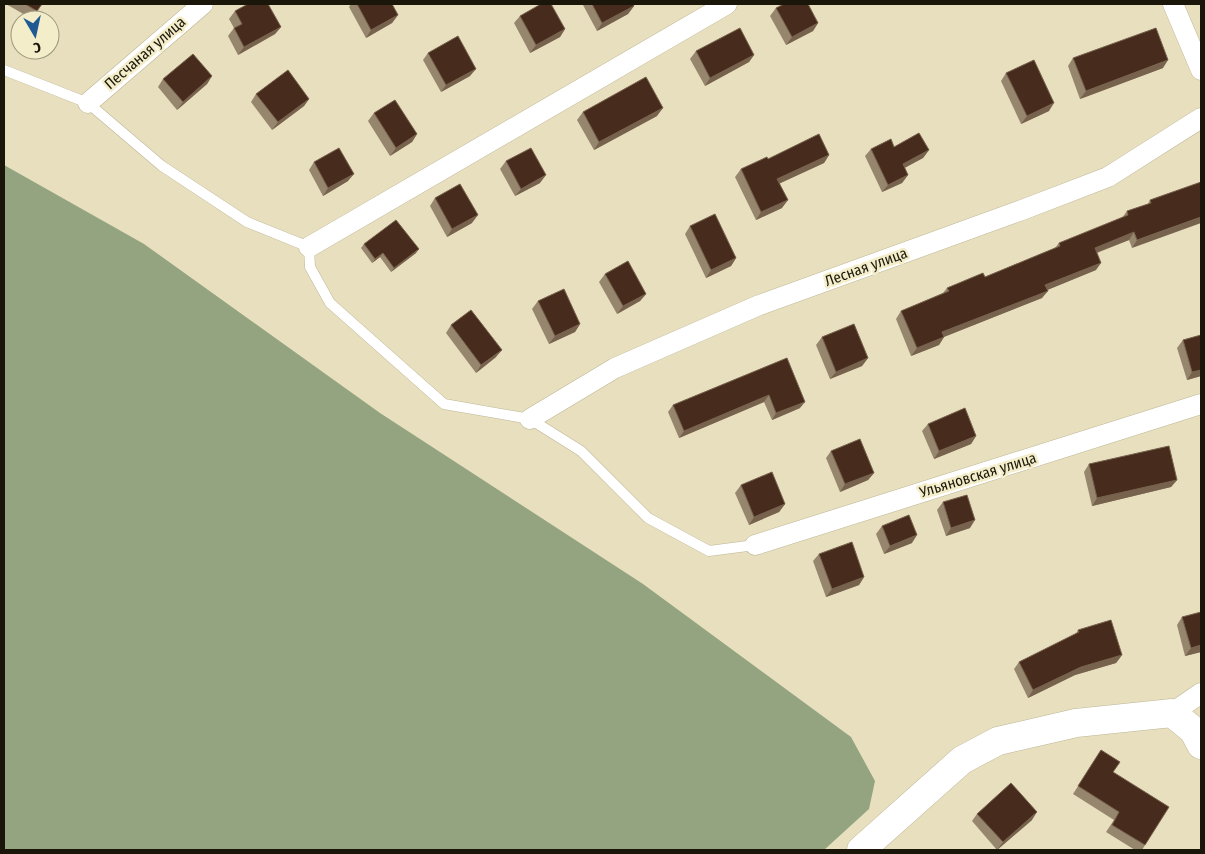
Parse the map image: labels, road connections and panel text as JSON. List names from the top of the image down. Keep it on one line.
{"streets":{"street":["Песчаная улица","Лесная улица","Ульяновская улица"]},"north":"bottom"}
